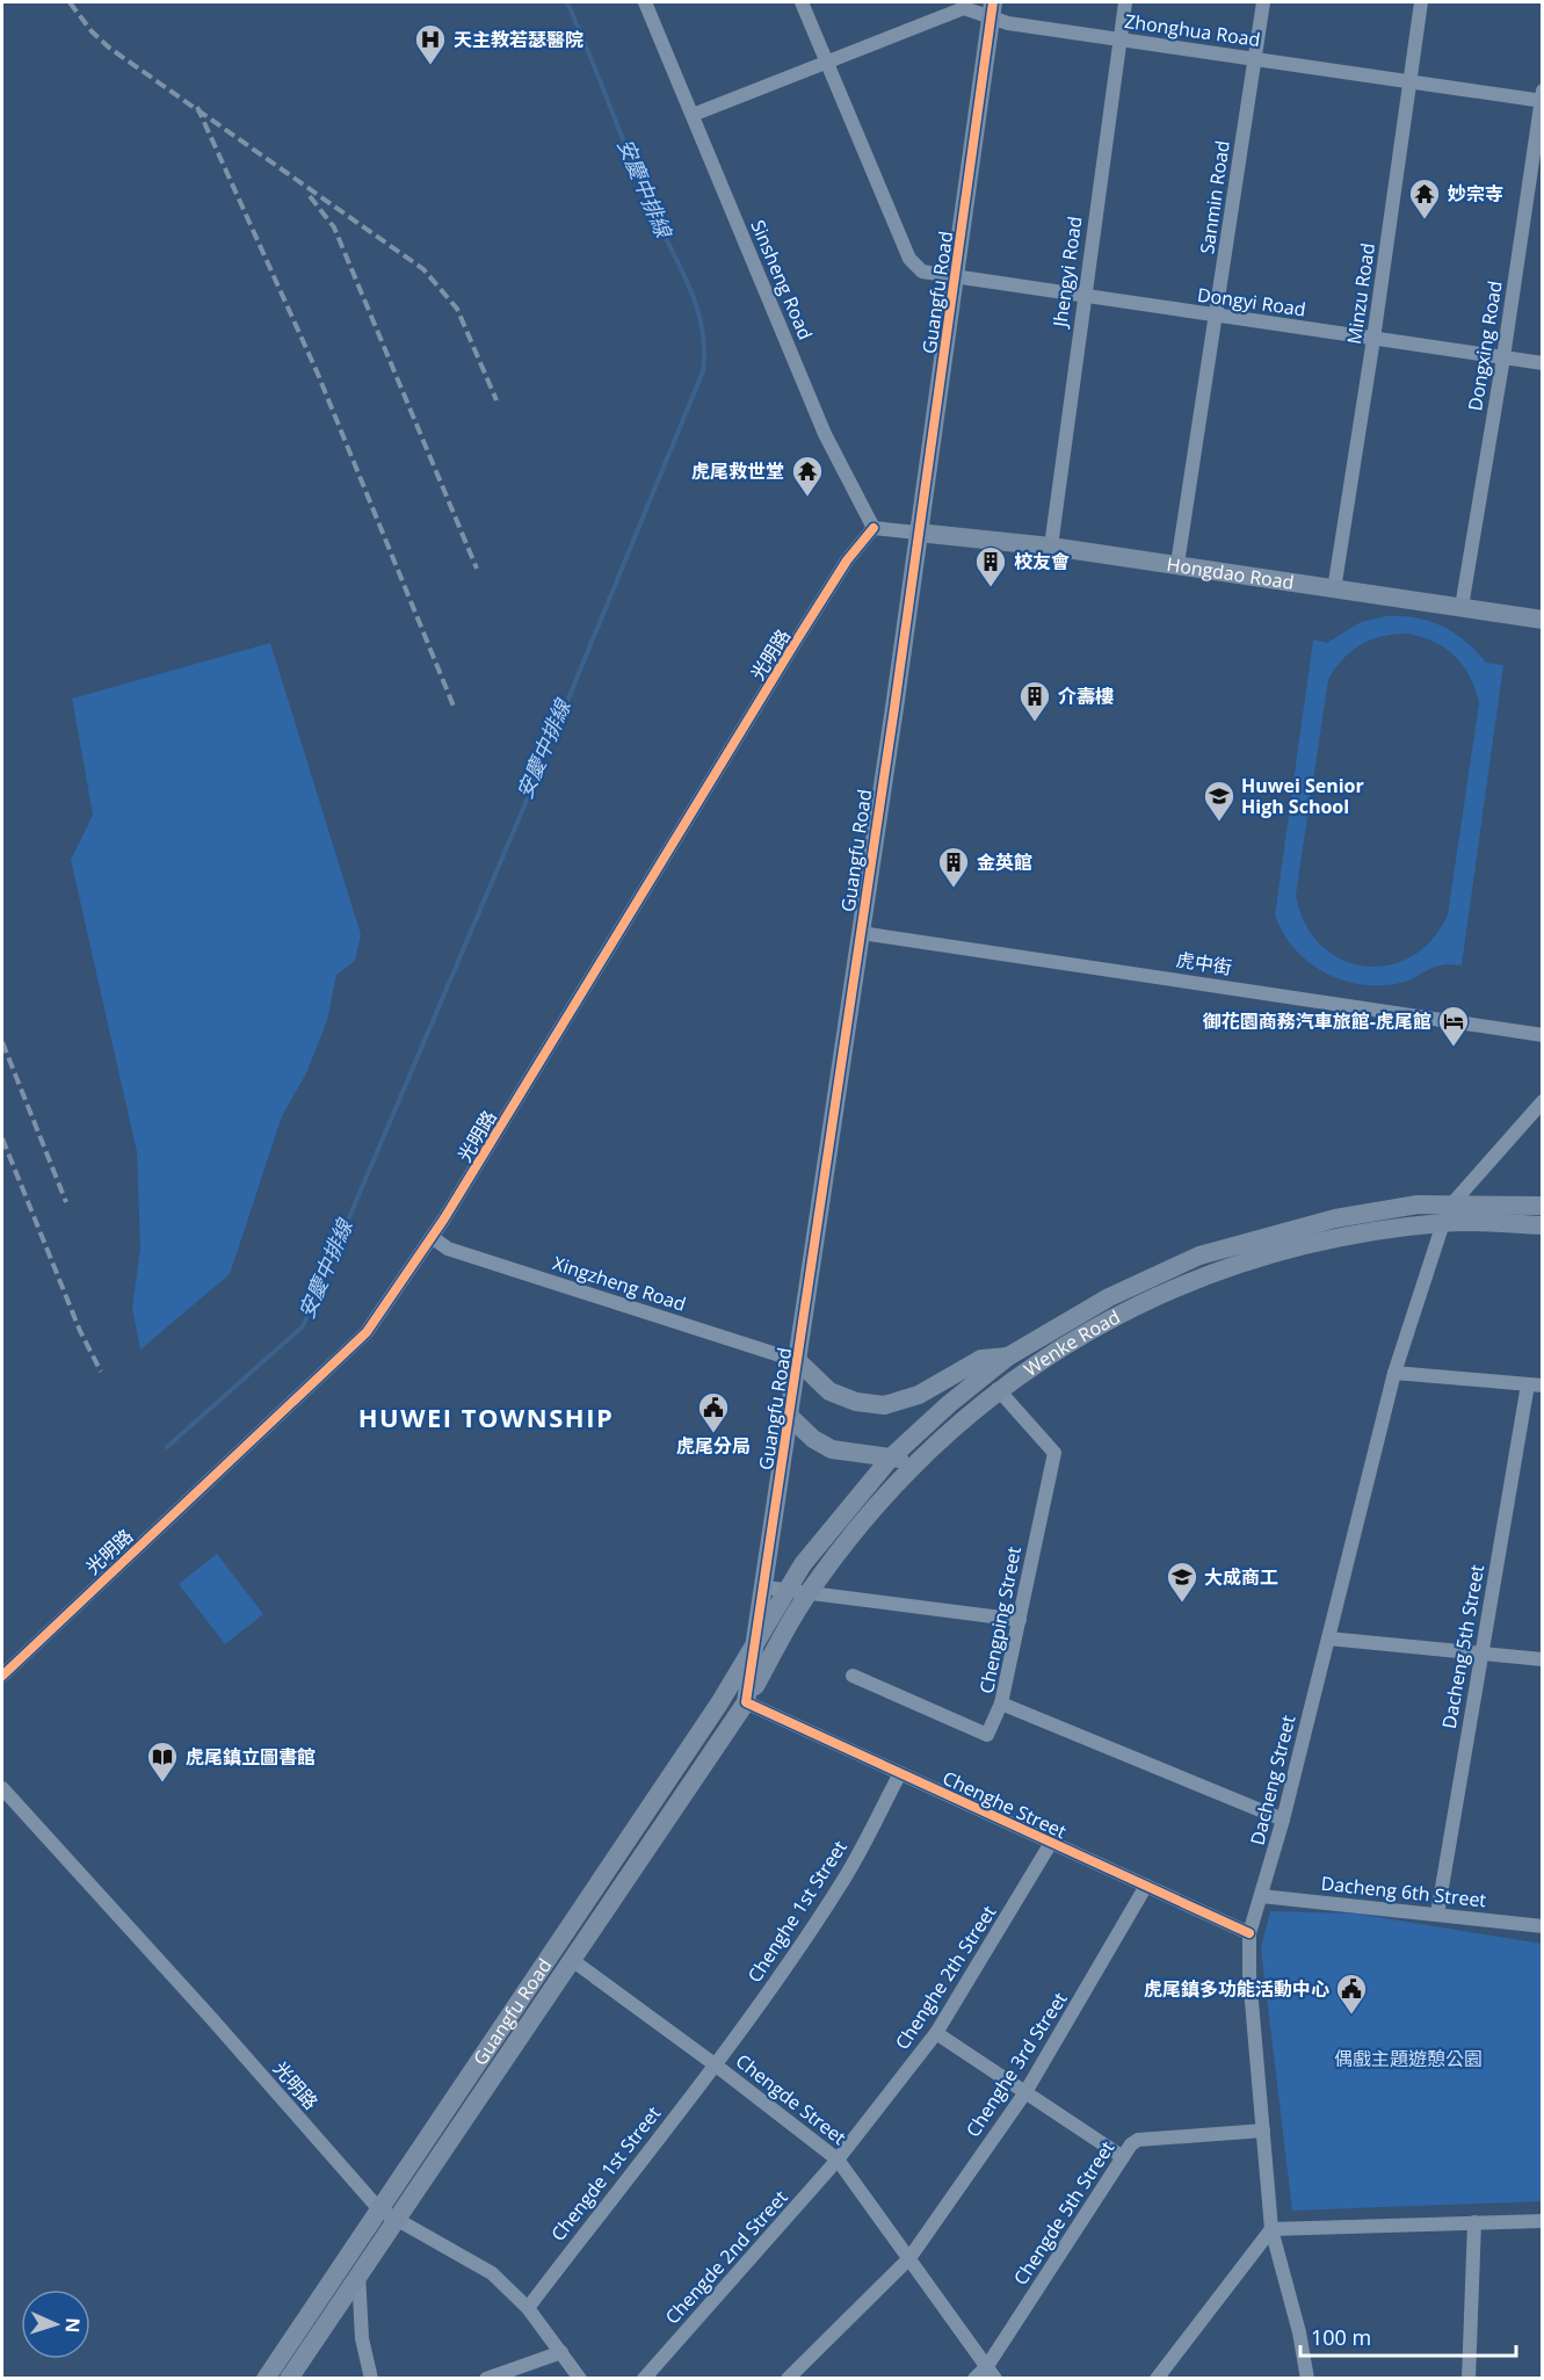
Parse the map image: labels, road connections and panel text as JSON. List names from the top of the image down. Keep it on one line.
{"streets":{"main road":["Guangfu Road","Hongdao Road","Wenke Road"],"street":["Zhonghua Road","Sanmin Road","Jhengyi Road","Sinsheng Road","Minzu Road","Dongyi Road","Dongxing Road","光明路","虎中街","Xingzheng Road","Chengping Street","Dacheng 5th Street","Dacheng Street","Chenghe Street","Dacheng 6th Street","Chenghe 1st Street","Chenghe 2th Street","Chenghe 3rd Street","Chengde Street","Chengde 1st Street","Chengde 5th Street","Chengde 2nd Street"]},"crossings":[["Zhonghua Road","Sanmin Road"],["Zhonghua Road","Jhengyi Road"],["Zhonghua Road","Sinsheng Road"],["Zhonghua Road","Guangfu Road"],["Zhonghua Road","Minzu Road"],["Zhonghua Road","Dongyi Road"],["Zhonghua Road","Dongxing Road"],["Sanmin Road","Dongyi Road"],["Sanmin Road","Hongdao Road"],["Jhengyi Road","Dongyi Road"],["Jhengyi Road","Hongdao Road"],["Sinsheng Road","光明路"],["Guangfu Road","Dongyi Road"],["Guangfu Road","Hongdao Road"],["Guangfu Road","光明路"],["Guangfu Road","虎中街"],["Guangfu Road","Xingzheng Road"],["Guangfu Road","Wenke Road"],["Guangfu Road","Chenghe Street"],["Guangfu Road","Chengde Street"],["Minzu Road","Dongyi Road"],["Minzu Road","Hongdao Road"],["Dongyi Road","Dongxing Road"],["Dongxing Road","Hongdao Road"],["光明路","Xingzheng Road"],["Wenke Road","Chengping Street"],["Wenke Road","Dacheng Street"],["Wenke Road","Chenghe Street"],["Chengping Street","Dacheng Street"],["Dacheng 5th Street","Dacheng 6th Street"],["Dacheng Street","Chenghe Street"],["Dacheng Street","Dacheng 6th Street"],["Dacheng Street","Chengde 5th Street"],["Chenghe Street","Chenghe 1st Street"],["Chenghe Street","Chenghe 2th Street"],["Chenghe Street","Chenghe 3rd Street"],["Chenghe 1st Street","Chengde Street"],["Chenghe 1st Street","Chengde 1st Street"],["Chenghe 2th Street","Chengde Street"],["Chenghe 2th Street","Chengde 2nd Street"],["Chenghe 3rd Street","Chengde Street"],["Chengde Street","Chengde 1st Street"],["Chengde Street","Chengde 5th Street"],["Chengde Street","Chengde 2nd Street"]],"districts":["HUWEI TOWNSHIP"],"water":["安慶中排線"],"parks":["偶戲主題遊憩公園"],"places":{"hospital":["天主教若瑟醫院"],"temple":["妙宗寺","虎尾救世堂"],"building":["校友會","介壽樓","金英館"],"school or university":["Huwei Senior High School","大成商工"],"hotel":["御花園商務汽車旅館-虎尾館"],"public building":["虎尾分局","虎尾鎮多功能活動中心"],"library":["虎尾鎮立圖書館"]},"scale_bar":"100 m","north":"right"}
